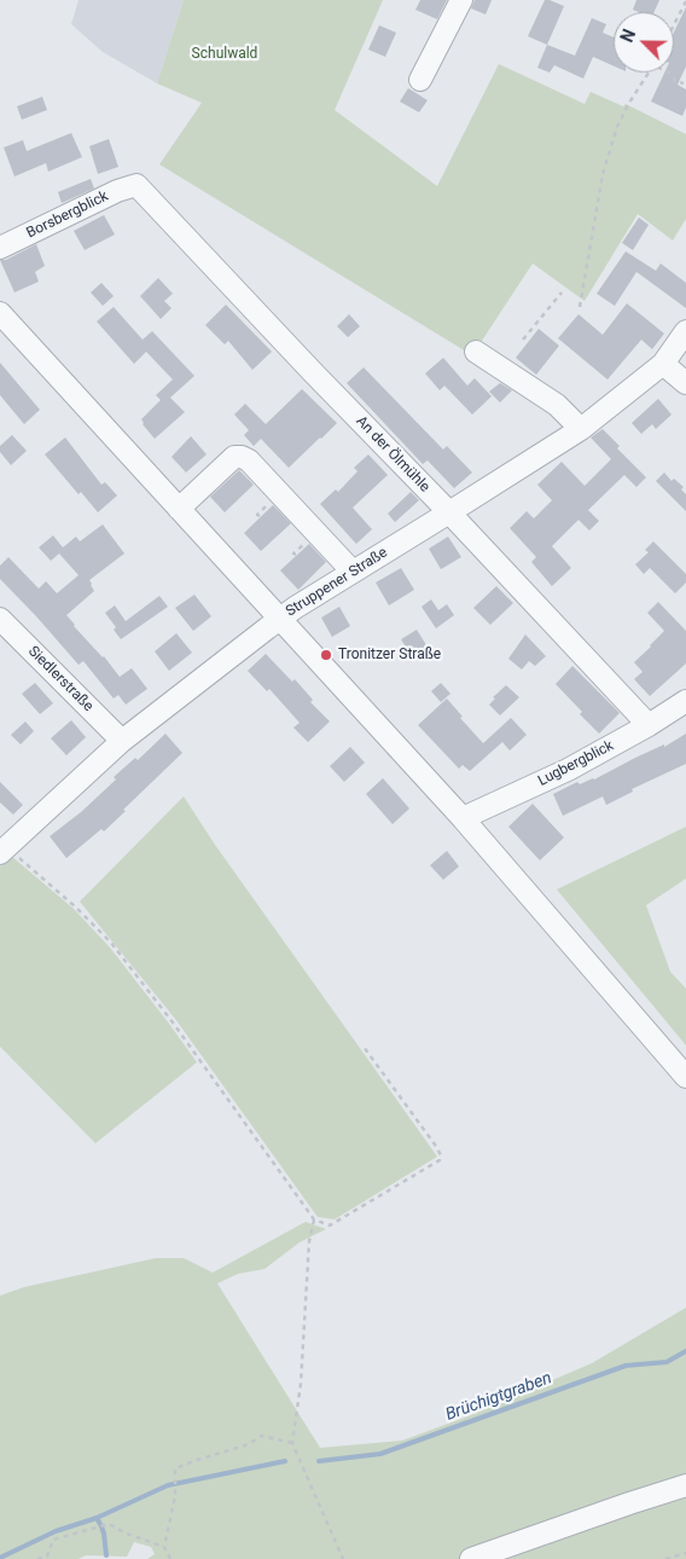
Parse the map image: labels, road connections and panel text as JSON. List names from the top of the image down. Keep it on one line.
{"streets":{"street":["Borsbergblick","An der Ölmühle","Struppener Straße","Siedlerstraße","Lugbergblick"]},"crossings":[["Borsbergblick","An der Ölmühle"],["An der Ölmühle","Struppener Straße"],["An der Ölmühle","Lugbergblick"],["Struppener Straße","Siedlerstraße"]],"water":["Brüchigtgraben"],"parks":["Schulwald"],"places":["Tronitzer Straße"],"north":"top left"}
